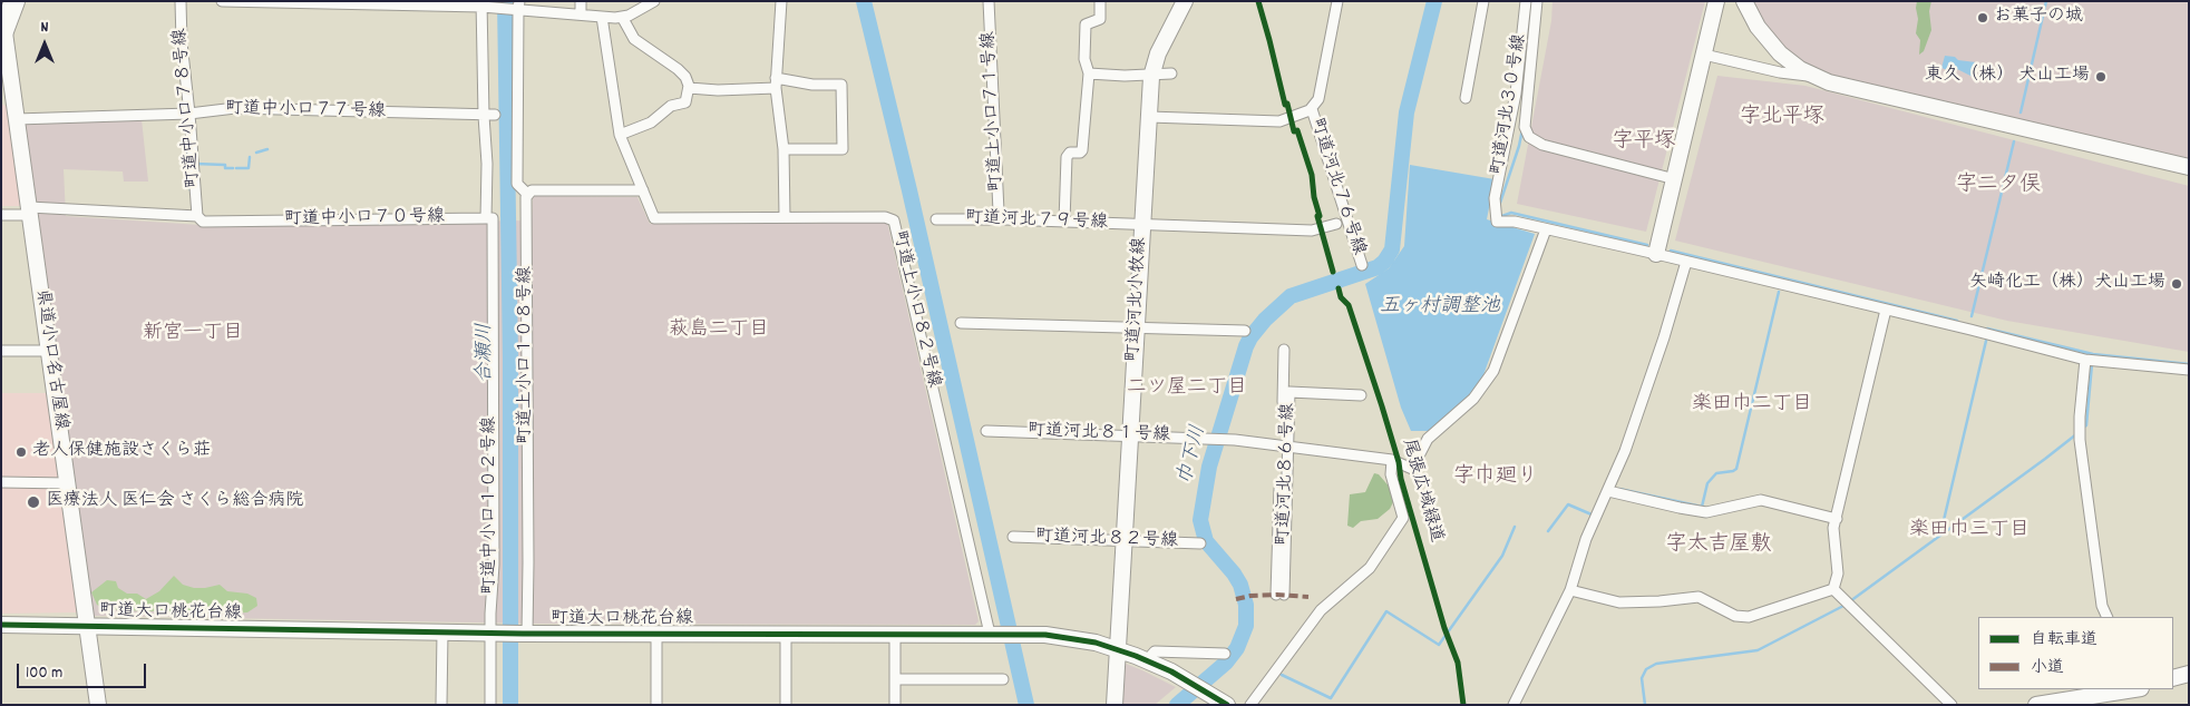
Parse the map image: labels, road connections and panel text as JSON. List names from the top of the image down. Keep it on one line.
{"streets":{"street":["町道河北３０号線","町道中小口７８号線","町道中小口７７号線","町道上小口７１号線","町道河北７６号線","町道中小口７０号線","町道河北７９号線","町道河北小牧線","町道上小口８２号線","町道上小口１０８号線","県道小口名古屋線","町道河北８１号線","町道河北８６号線","町道中小口１０２号線","町道河北８２号線","町道大口桃花台線"],"cycle path":["尾張広域緑道"]},"crossings":[["町道河北３０号線","町道河北８１号線"],["町道中小口７８号線","町道中小口７７号線"],["町道中小口７８号線","町道中小口７０号線"],["町道中小口７７号線","県道小口名古屋線"],["町道上小口７１号線","町道河北７９号線"],["町道中小口７０号線","県道小口名古屋線"],["町道中小口７０号線","町道中小口１０２号線"],["町道河北７９号線","町道河北小牧線"],["町道河北小牧線","町道河北８１号線"],["町道河北小牧線","町道河北８２号線"],["町道河北小牧線","町道大口桃花台線"],["町道上小口８２号線","町道大口桃花台線"],["町道上小口１０８号線","町道大口桃花台線"],["県道小口名古屋線","町道大口桃花台線"],["町道河北８１号線","町道河北８６号線"],["町道中小口１０２号線","町道大口桃花台線"]],"districts":["字北平塚","字平塚","字二タ俣","萩島二丁目","新宮一丁目","二ツ屋二丁目","楽田巾二丁目","字巾廻り","楽田巾三丁目","字太吉屋敷"],"water":["五ヶ村調整池","合瀬川","巾下川"],"places":["お菓子の城","東久（株） 犬山工場","矢崎化工（株）犬山工場","老人保健施設さくら荘","医療法人 医仁会 さくら総合病院"],"legend":["自転車道","小道"],"scale_bar":"100 m","north":"top"}
